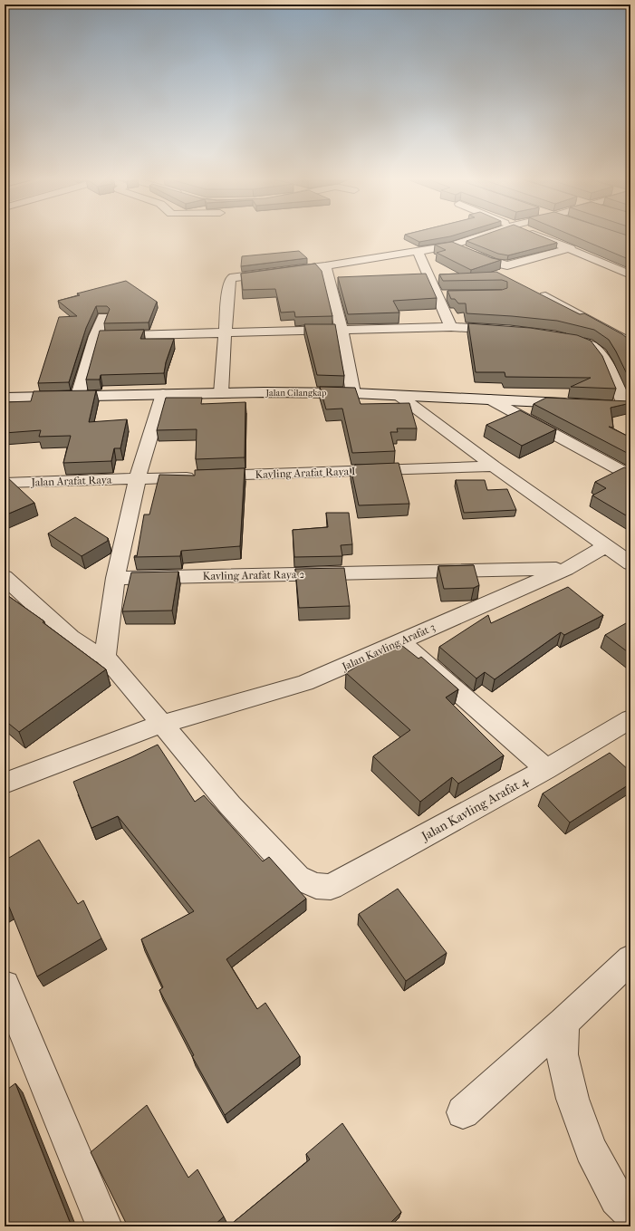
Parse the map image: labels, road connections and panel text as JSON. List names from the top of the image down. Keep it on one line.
{"streets":{"street":["Jalan Cilangkap","Kavling Arafat Raya I","Jalan Arafat Raya","Kavling Arafat Raya 2","Jalan Kavling Arafat 3","Jalan Kavling Arafat 4"]},"crossings":[["Kavling Arafat Raya I","Jalan Arafat Raya"],["Kavling Arafat Raya 2","Jalan Kavling Arafat 3"],["Jalan Kavling Arafat 3","Jalan Kavling Arafat 4"]]}
